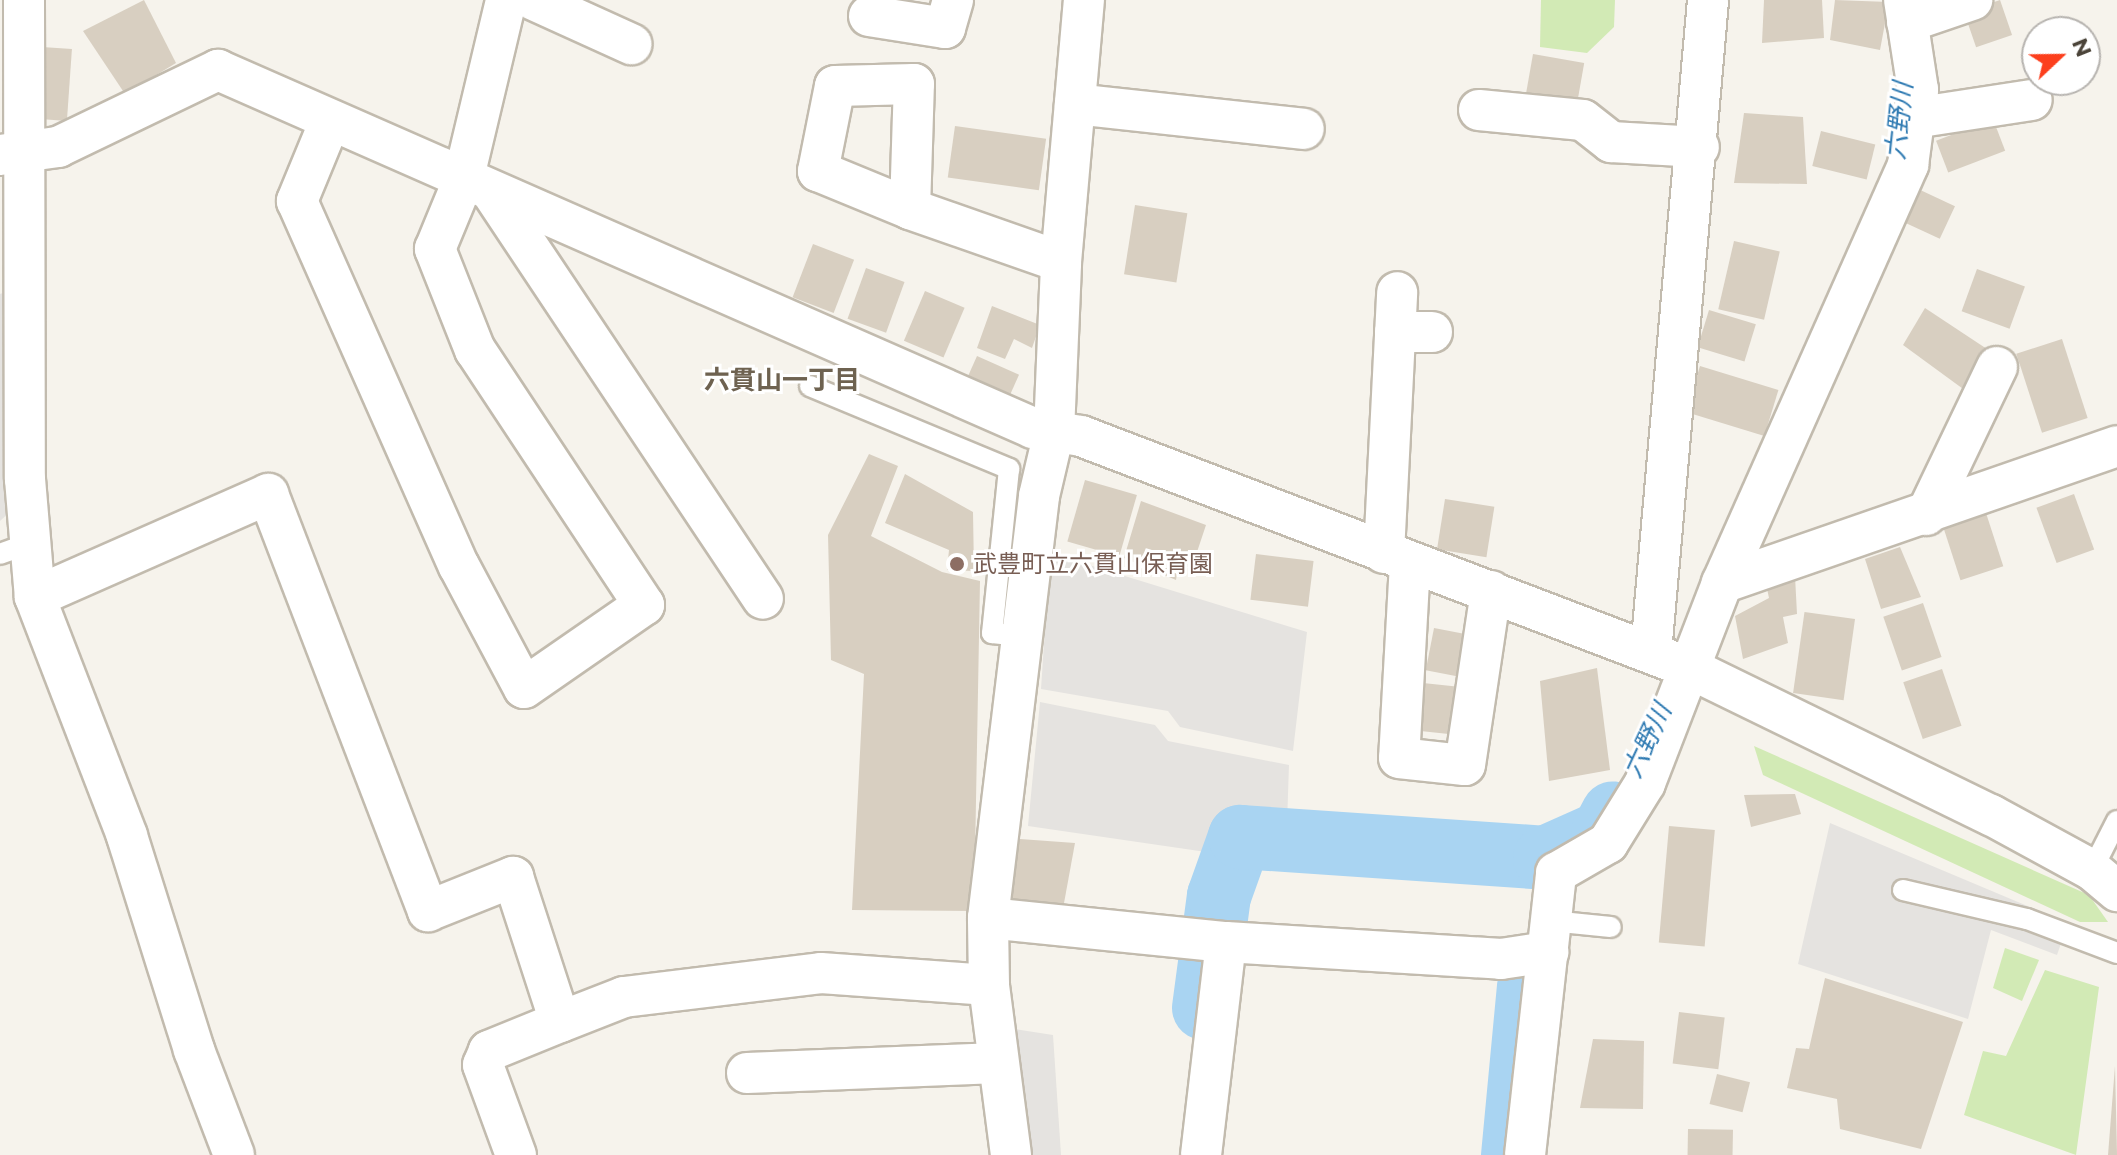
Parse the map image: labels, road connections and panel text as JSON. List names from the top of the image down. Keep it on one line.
{"districts":["六貫山一丁目"],"water":["六野川"],"places":["武豊町立六貫山保育園"],"north":"right"}
